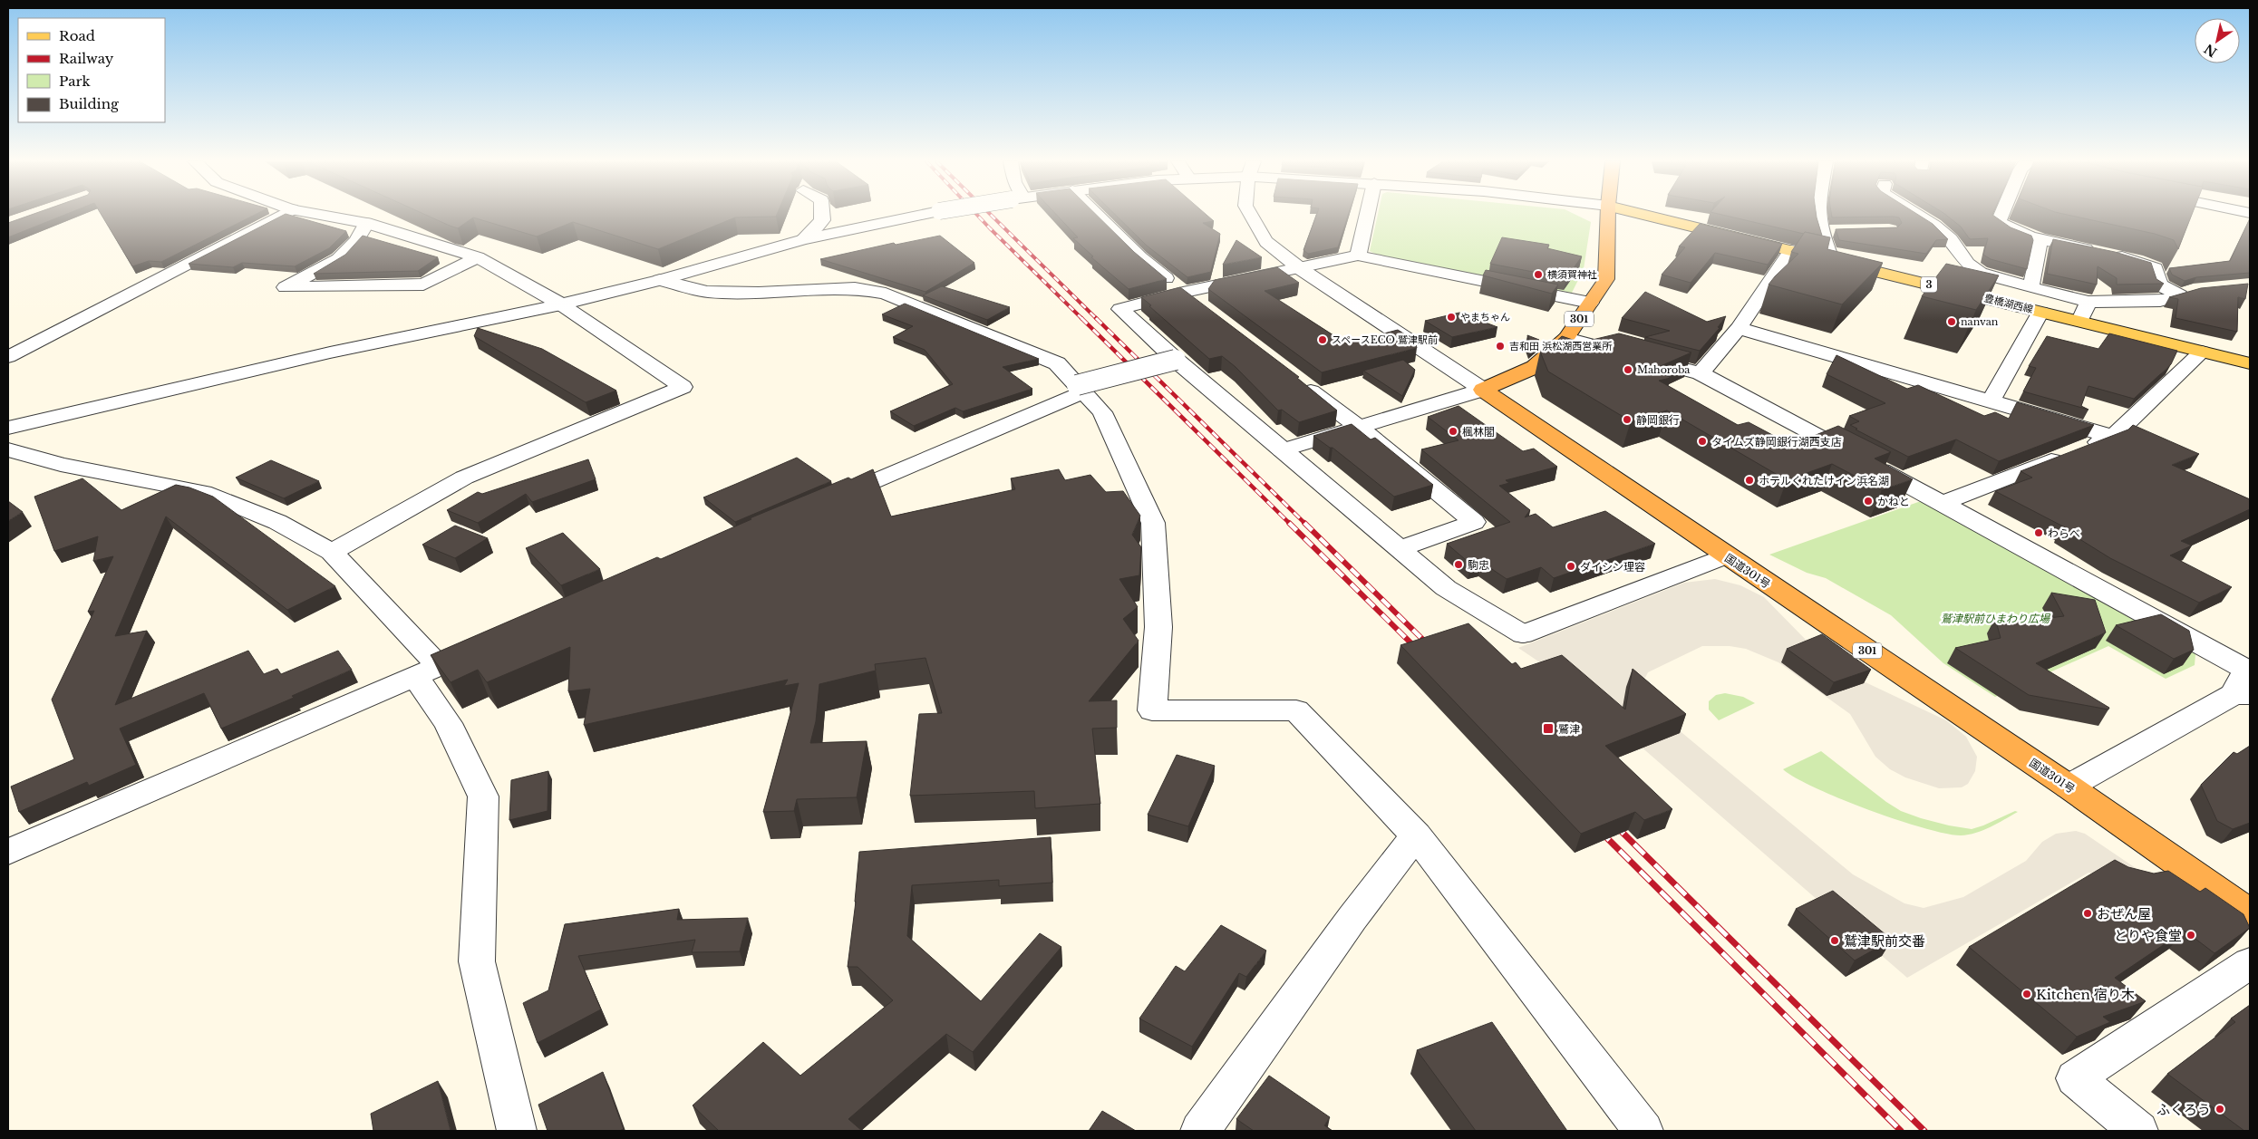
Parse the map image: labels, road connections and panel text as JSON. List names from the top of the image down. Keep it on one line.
{"streets":{"highway":["301","国道301号"],"main road":["3","豊橋湖西線"]},"crossings":[["301","国道301号"]],"parks":["鷲津駅前ひまわり広場"],"places":{"other":["横須賀神社","やまちゃん","nanvan","スペースECO 鷲津駅前","吉和田 浜松湖西営業所","Mahoroba","静岡銀行","楓林閣","タイムズ静岡銀行湖西支店","ホテルくれたけイン浜名湖","かねと","わらべ","駒忠","ダイシン理容","おぜん屋","とりや食堂","鷲津駅前交番","Kitchen 宿り木","ふくろう"],"transit":["鷲津"]},"legend":["Road","Railway","Park","Building"],"north":"bottom left"}
